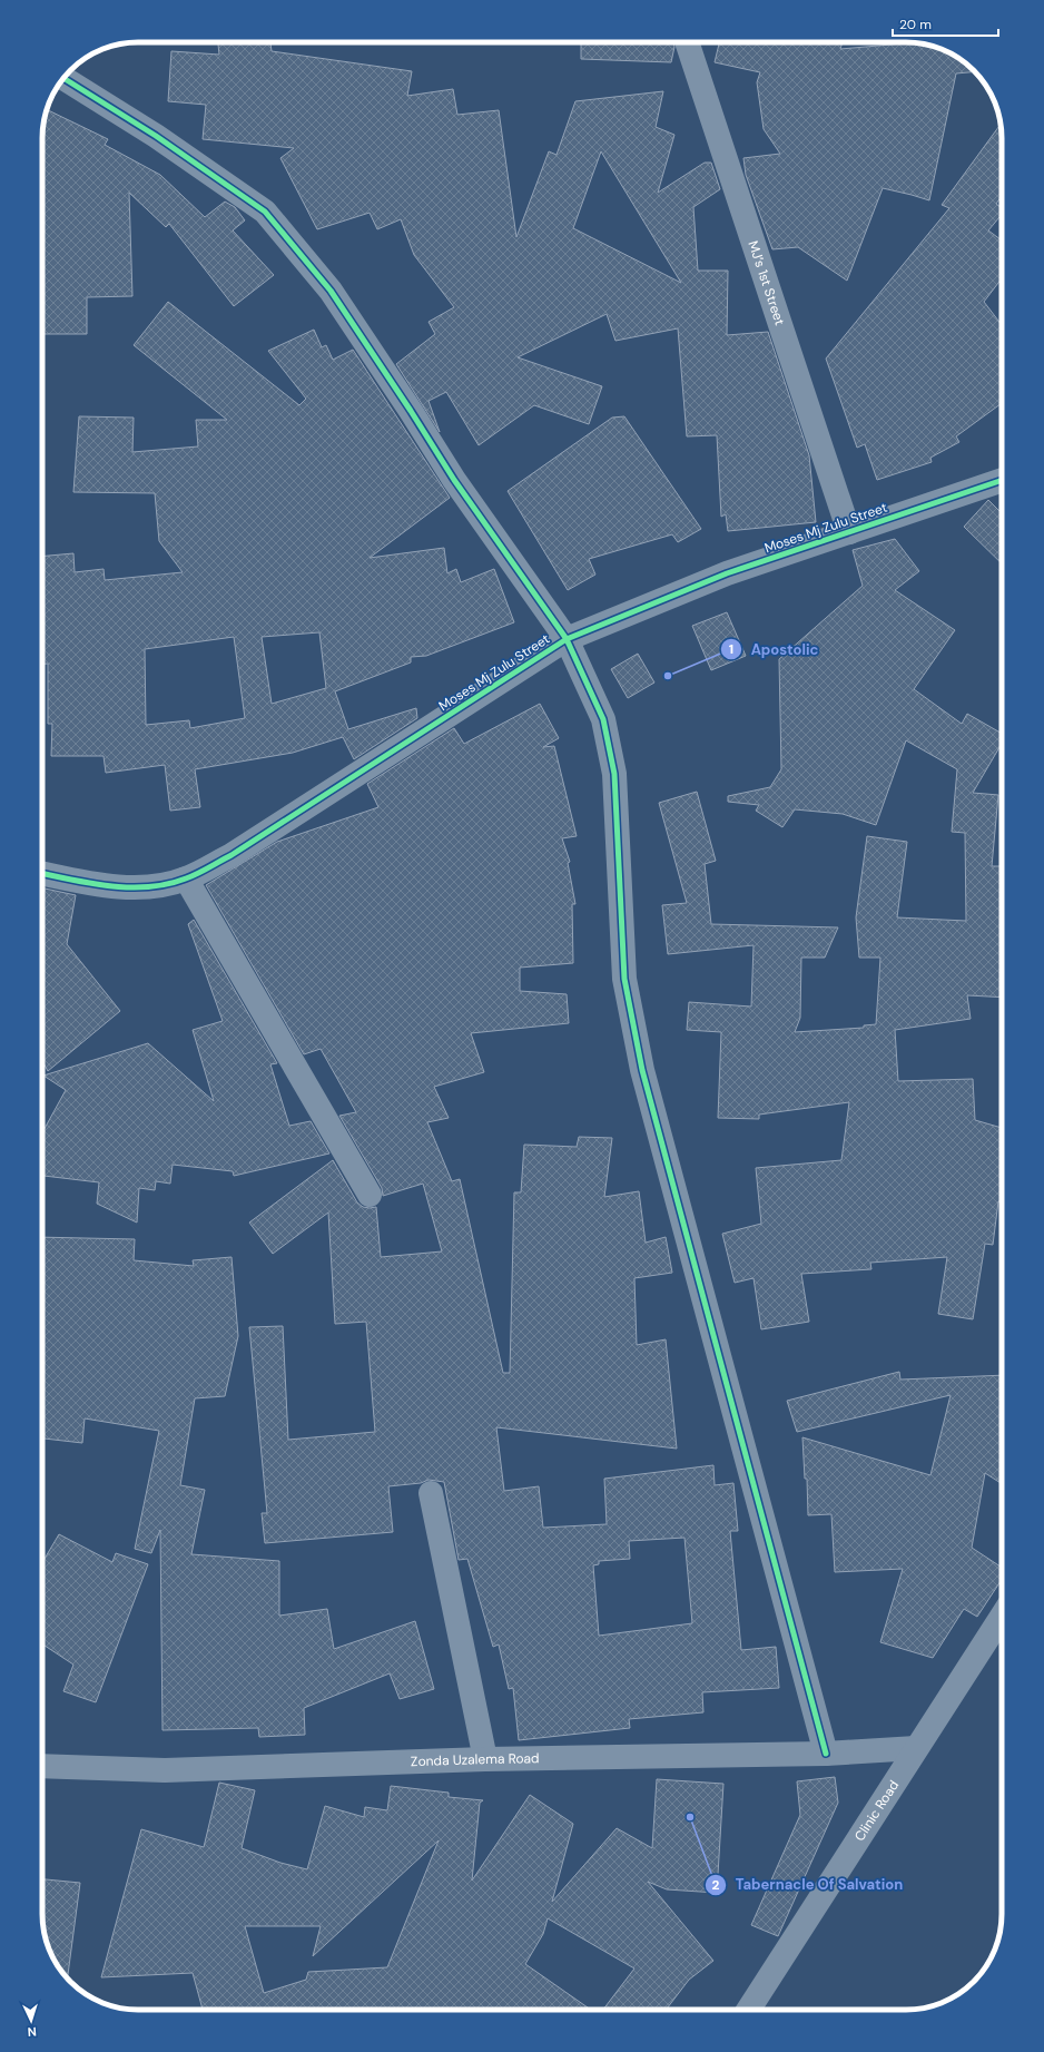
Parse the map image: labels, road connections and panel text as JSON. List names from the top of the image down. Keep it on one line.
{"streets":{"street":["MJ’s 1st Street","Moses Mj Zulu Street","Zonda Uzalema Road","Clinic Road"]},"crossings":[["MJ’s 1st Street","Moses Mj Zulu Street"],["Zonda Uzalema Road","Clinic Road"]],"places":["Apostolic","Tabernacle Of Salvation"],"scale_bar":"20 m","north":"bottom"}
